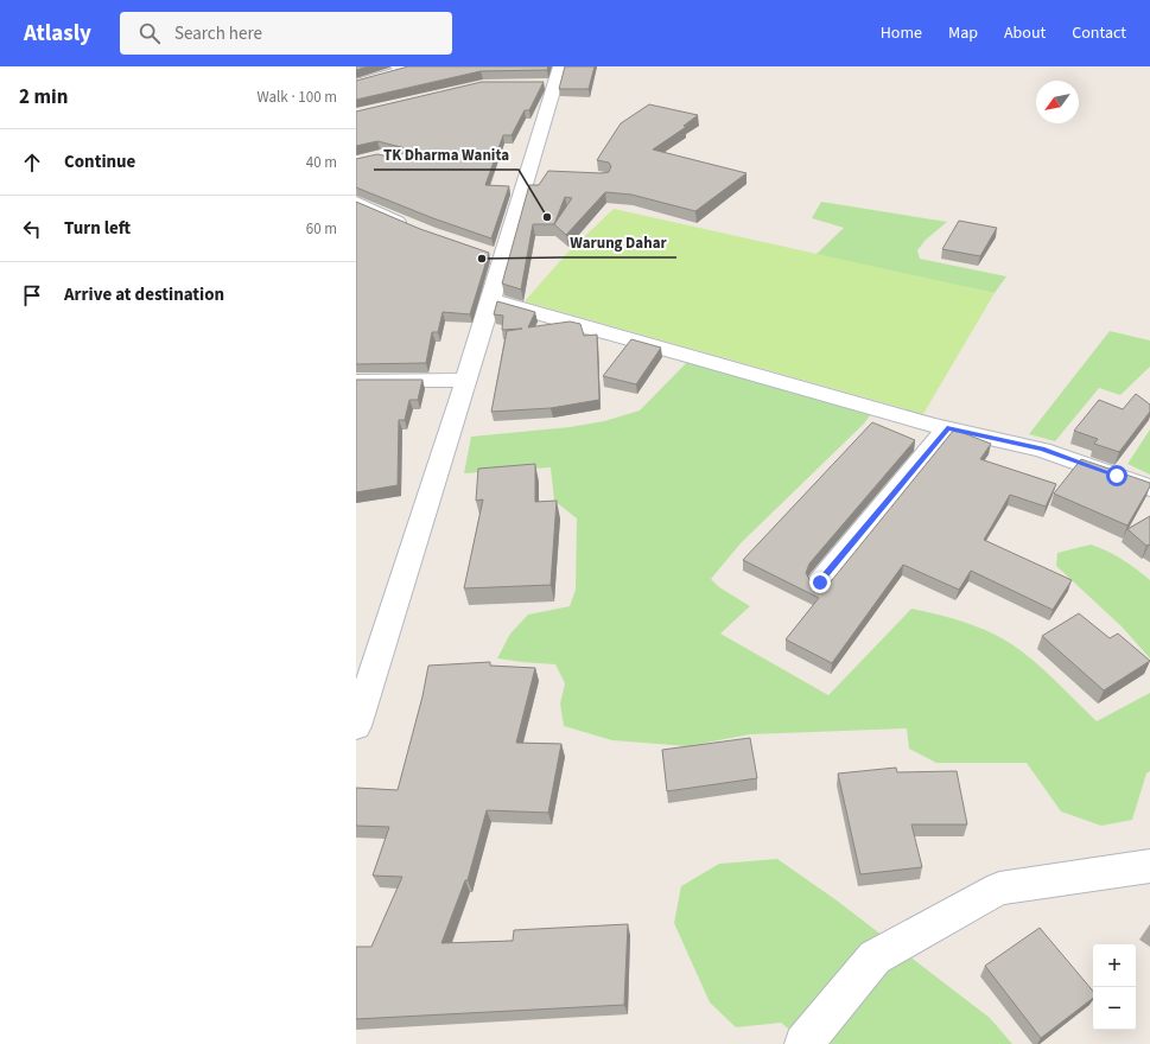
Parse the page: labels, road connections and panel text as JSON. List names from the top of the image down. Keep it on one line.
{"places":["TK Dharma Wanita","Warung Dahar"],"north":"bottom left","page":{"header":"Atlasly","search":"Search here","nav":["Home","Map","About","Contact"],"heading":["2 min","Walk · 100 m"],"list":[["Continue","40 m"],["Turn left","60 m"],"Arrive at destination"],"map_buttons":["+","−"]}}
